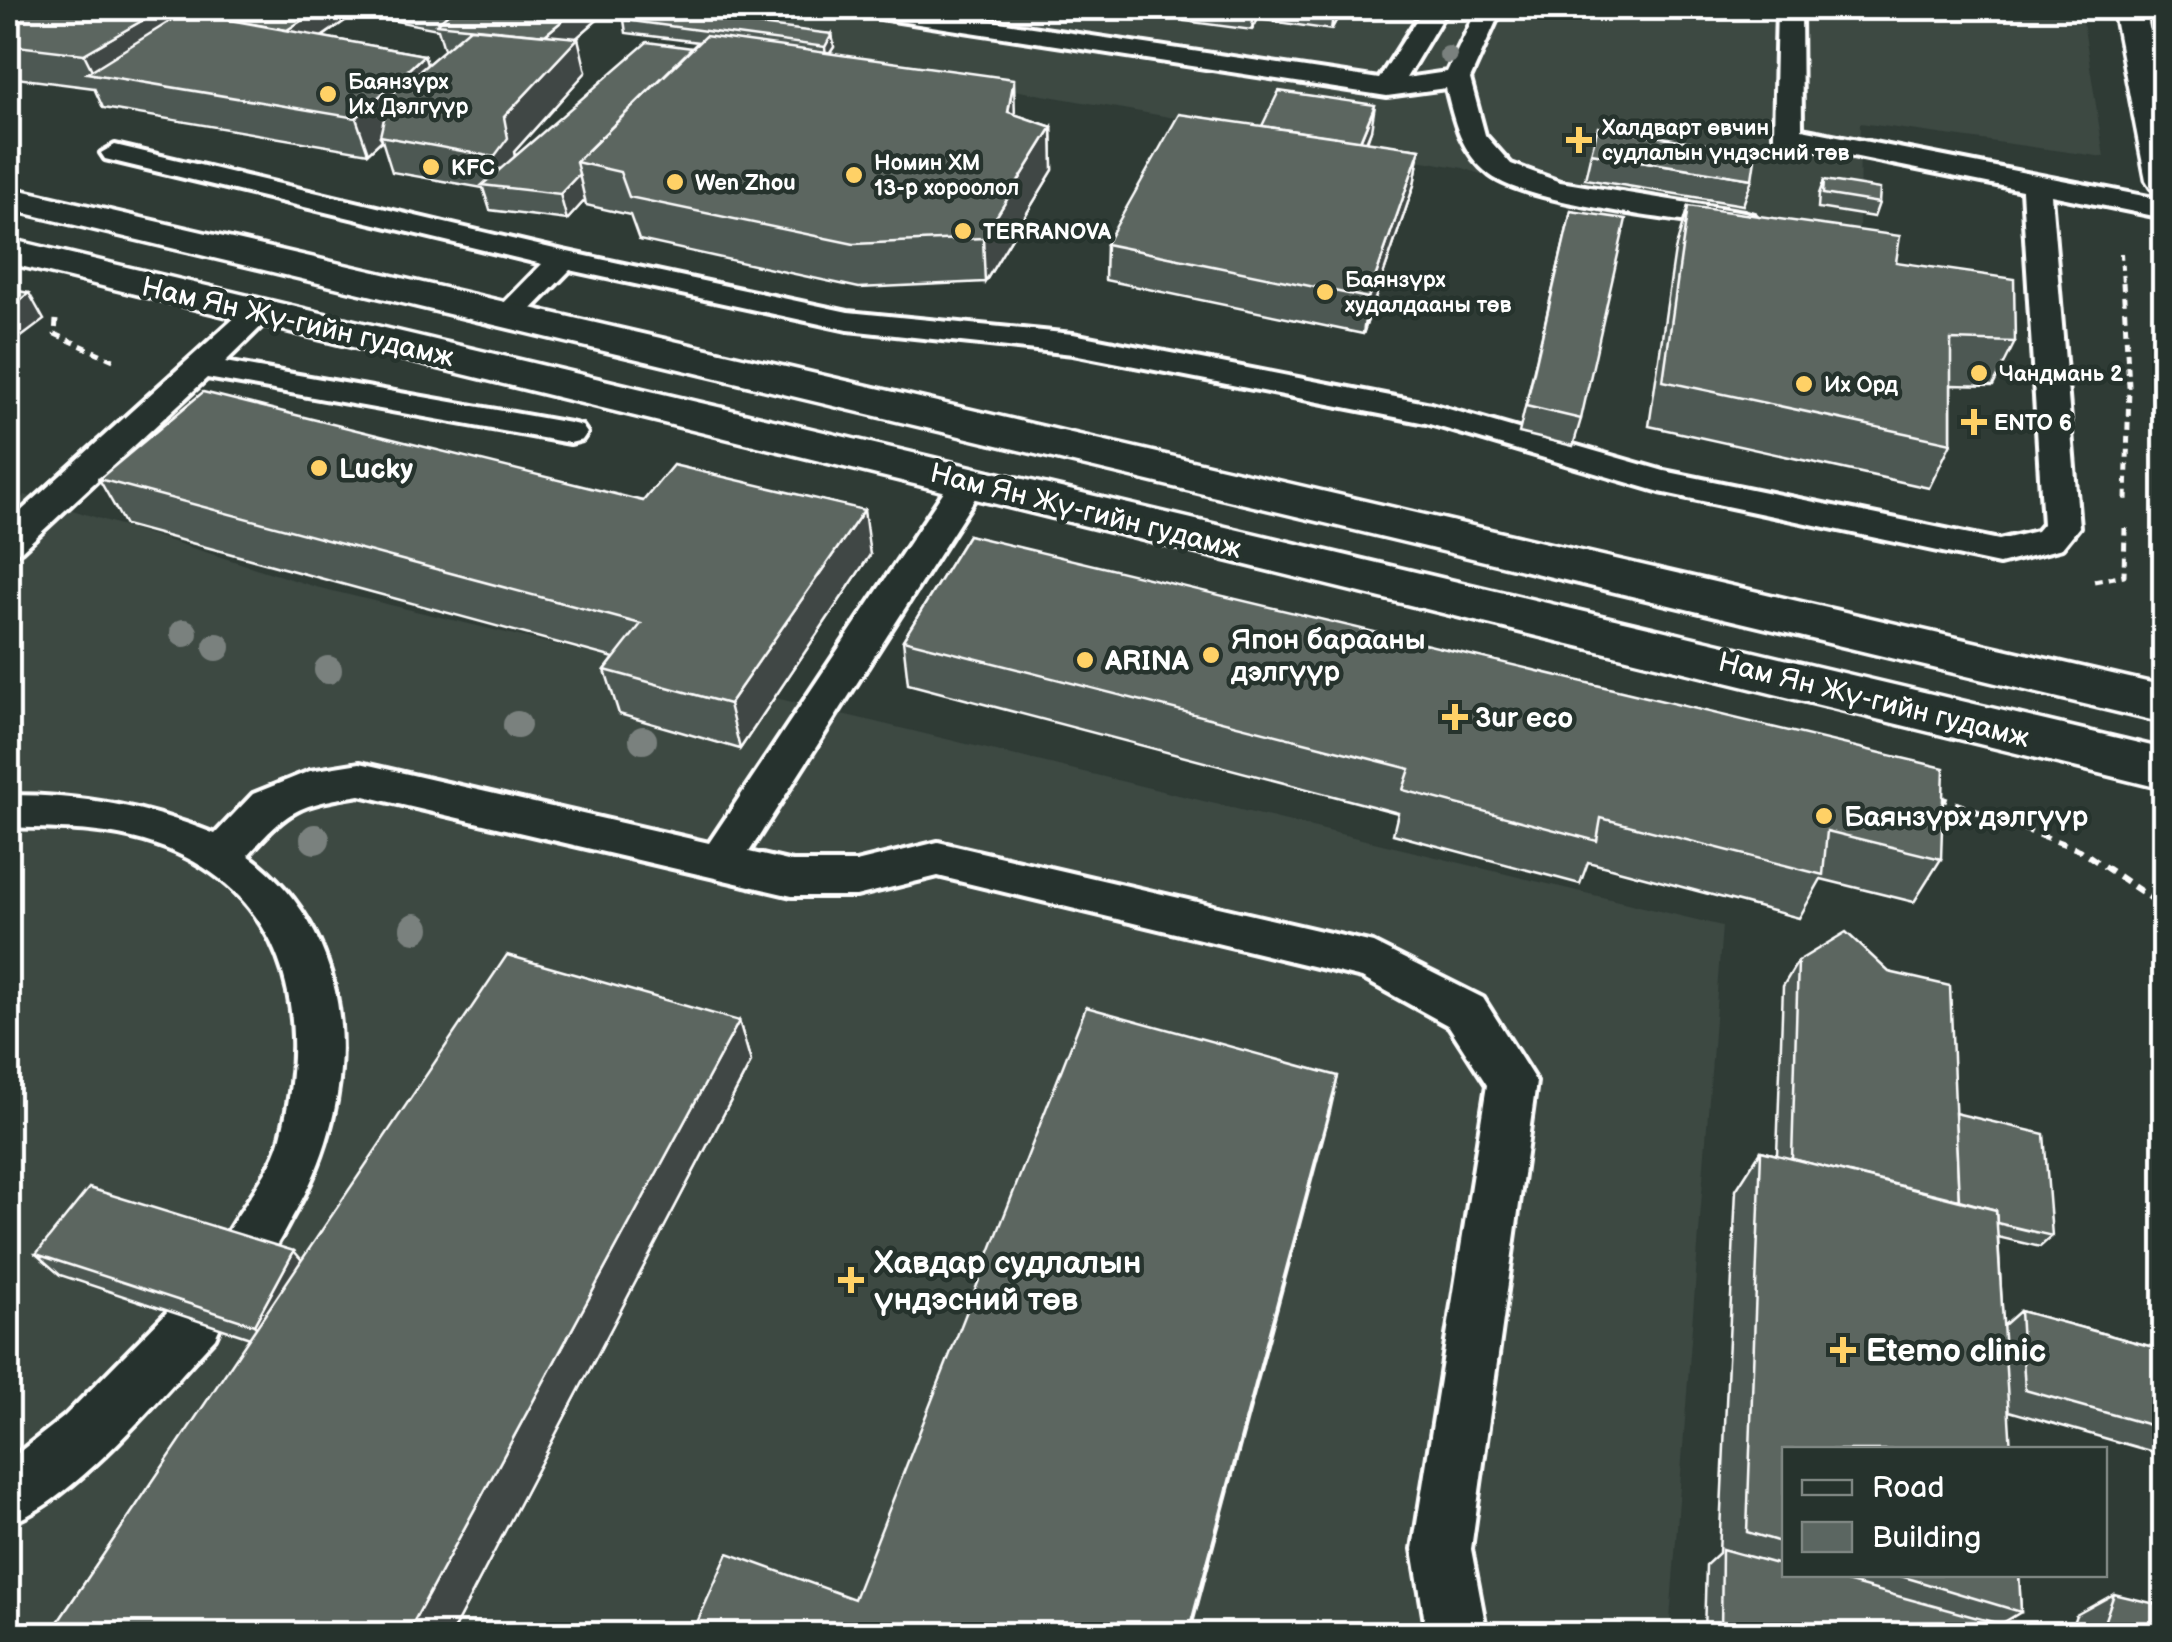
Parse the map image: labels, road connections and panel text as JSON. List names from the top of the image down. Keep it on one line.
{"streets":{"main road":["Нам Ян Жү-гийн гудамж"]},"places":{"other":["Баянзүрх Их Дэлгүүр","KFC","Номин ХМ 13-р хороолол","Wen Zhou","TERRANOVA","Баянзүрх худалдааны төв","Чандмань 2","Их Орд","Lucky","Япон барааны дэлгүүр","ARINA","Баянзүрх дэлгүүр"],"health":["Халдварт өвчин судлалын үндэсний төв","ENTO 6","3ur eco","Хавдар судлалын үндэсний төв","Etemo clinic"]},"legend":["Road","Building"]}
